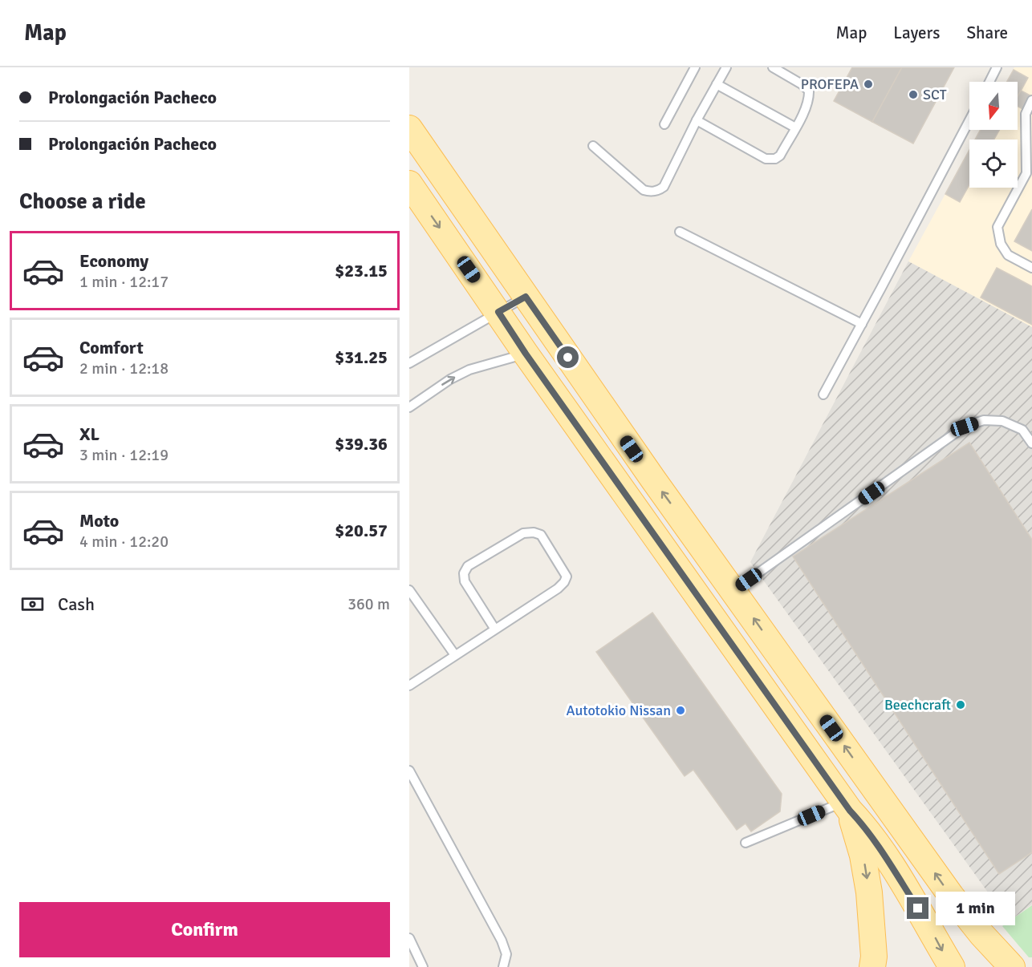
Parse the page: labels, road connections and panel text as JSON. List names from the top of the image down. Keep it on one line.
{"places":["PROFEPA","SCT","Beechcraft","Autotokio Nissan"],"north":"bottom","page":{"header":"Map","nav":["Map","Layers","Share"],"banner":["Prolongación Pacheco","Prolongación Pacheco"],"heading":"Choose a ride","list":[{"name":"Economy","note":"1 min · 12:17","value":"$23.15"},{"name":"Comfort","note":"2 min · 12:18","value":"$31.25"},{"name":"XL","note":"3 min · 12:19","value":"$39.36"},{"name":"Moto","note":"4 min · 12:20","value":"$20.57"}],"pay":["Cash","360 m"],"bubble":"1 min","buttons":"Confirm"}}
